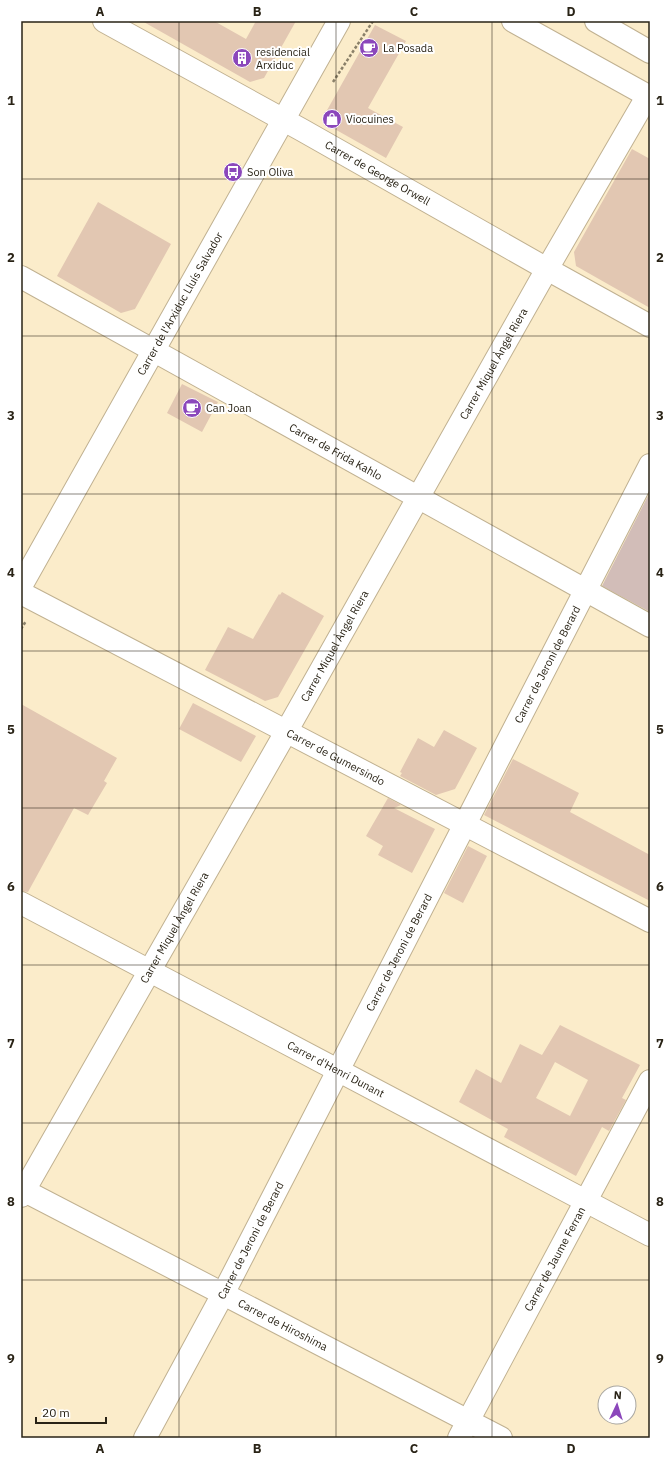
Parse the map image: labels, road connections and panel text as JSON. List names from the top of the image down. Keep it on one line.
{"streets":{"street":["Carrer de George Orwell","Carrer de l'Arxiduc Lluís Salvador","Carrer Miquel Àngel Riera","Carrer de Frida Kahlo","Carrer de Jeroni de Berard","Carrer de Gumersindo","Carrer d'Henri Dunant","Carrer de Jaume Ferran","Carrer de Hiroshima"]},"crossings":[["Carrer de George Orwell","Carrer de l'Arxiduc Lluís Salvador"],["Carrer de George Orwell","Carrer Miquel Àngel Riera"],["Carrer de l'Arxiduc Lluís Salvador","Carrer de Frida Kahlo"],["Carrer Miquel Àngel Riera","Carrer de Frida Kahlo"],["Carrer Miquel Àngel Riera","Carrer de Gumersindo"],["Carrer Miquel Àngel Riera","Carrer d'Henri Dunant"],["Carrer Miquel Àngel Riera","Carrer de Hiroshima"],["Carrer de Frida Kahlo","Carrer de Jeroni de Berard"],["Carrer de Jeroni de Berard","Carrer de Gumersindo"],["Carrer de Jeroni de Berard","Carrer d'Henri Dunant"],["Carrer de Jeroni de Berard","Carrer de Hiroshima"],["Carrer d'Henri Dunant","Carrer de Jaume Ferran"],["Carrer de Jaume Ferran","Carrer de Hiroshima"]],"places":{"cafe":["La Posada","Can Joan"],"building":["residencial Arxiduc"],"shop":["Viocuines"],"bus stop":["Son Oliva"]},"scale_bar":"20 m","north":"top","grid":{"columns":["A","B","C","D"],"rows":["1","2","3","4","5","6","7","8","9"]}}
